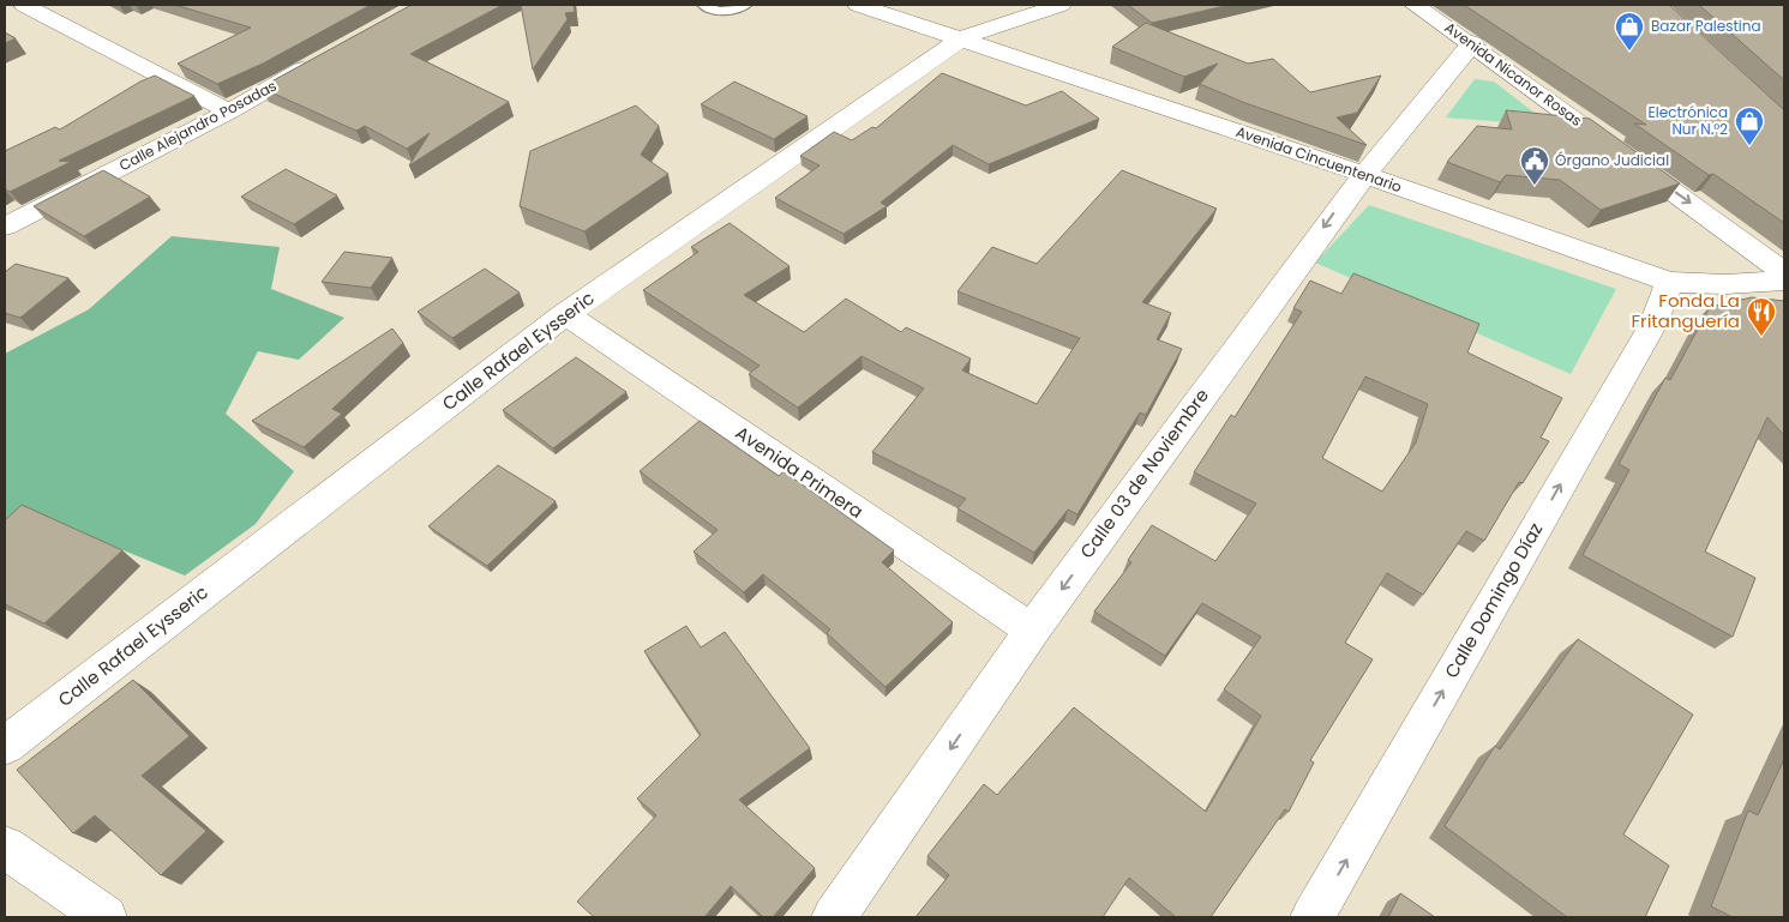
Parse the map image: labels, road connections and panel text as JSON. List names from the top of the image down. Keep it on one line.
{"streets":{"street":["Avenida Nicanor Rosas","Calle Alejandro Posadas","Avenida Cincuentenario","Calle Rafael Eysseric","Avenida Primera","Calle 03 de Noviembre","Calle Domingo Díaz"]},"crossings":[["Avenida Nicanor Rosas","Calle 03 de Noviembre"],["Avenida Cincuentenario","Calle Rafael Eysseric"],["Avenida Cincuentenario","Calle 03 de Noviembre"],["Avenida Cincuentenario","Calle Domingo Díaz"],["Calle Rafael Eysseric","Avenida Primera"],["Avenida Primera","Calle 03 de Noviembre"]],"one_way":["Avenida Nicanor Rosas","Calle 03 de Noviembre","Calle Domingo Díaz"],"places":{"shop":["Bazar Palestina","Electrónica Nur N.°2"],"public building":["Órgano Judicial"],"restaurant":["Fonda La Fritanguería"]}}
